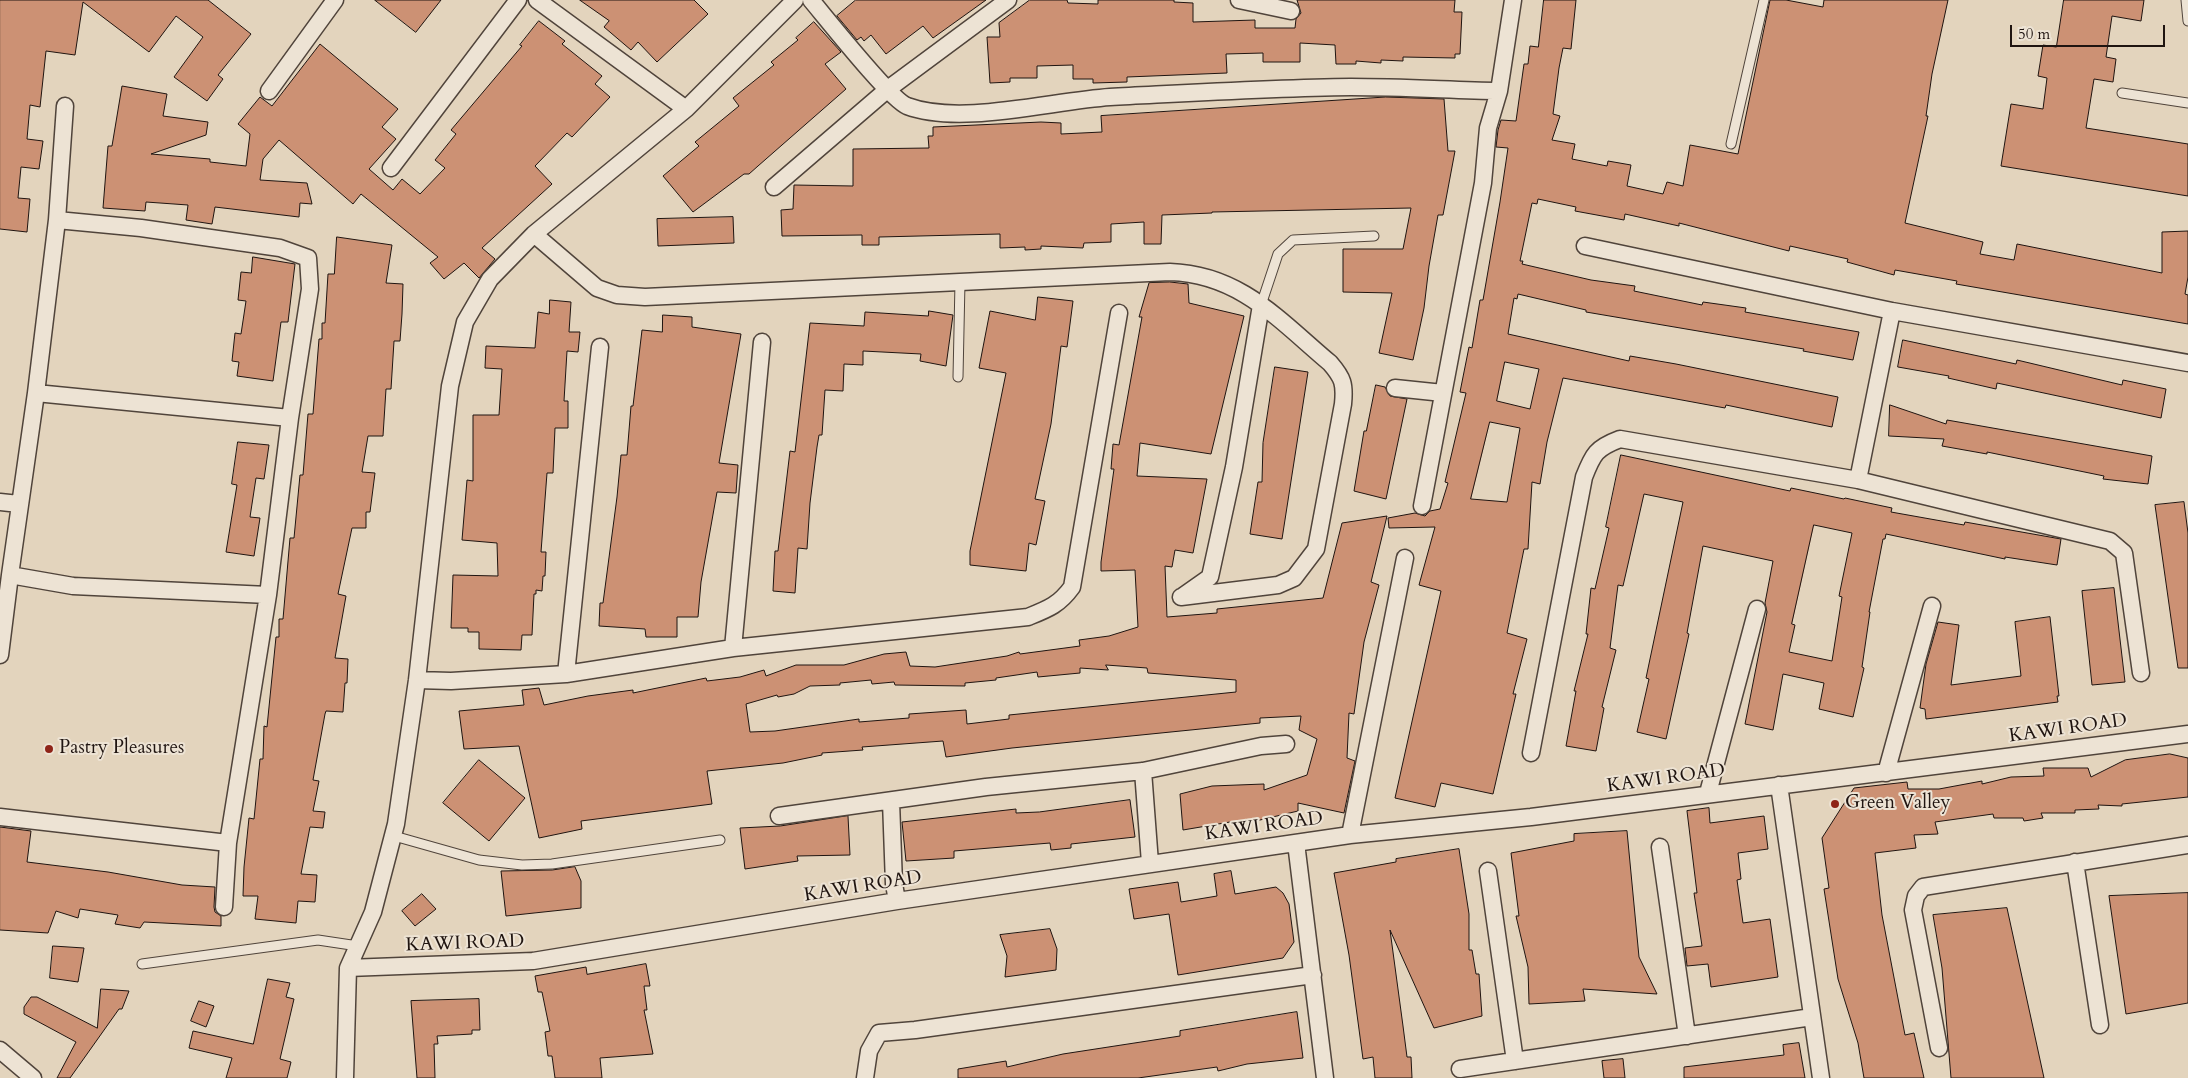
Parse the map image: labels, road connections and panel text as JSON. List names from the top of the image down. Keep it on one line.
{"streets":{"street":["KAWI ROAD"]},"places":["Pastry Pleasures","Green Valley"],"scale_bar":"50 m"}
